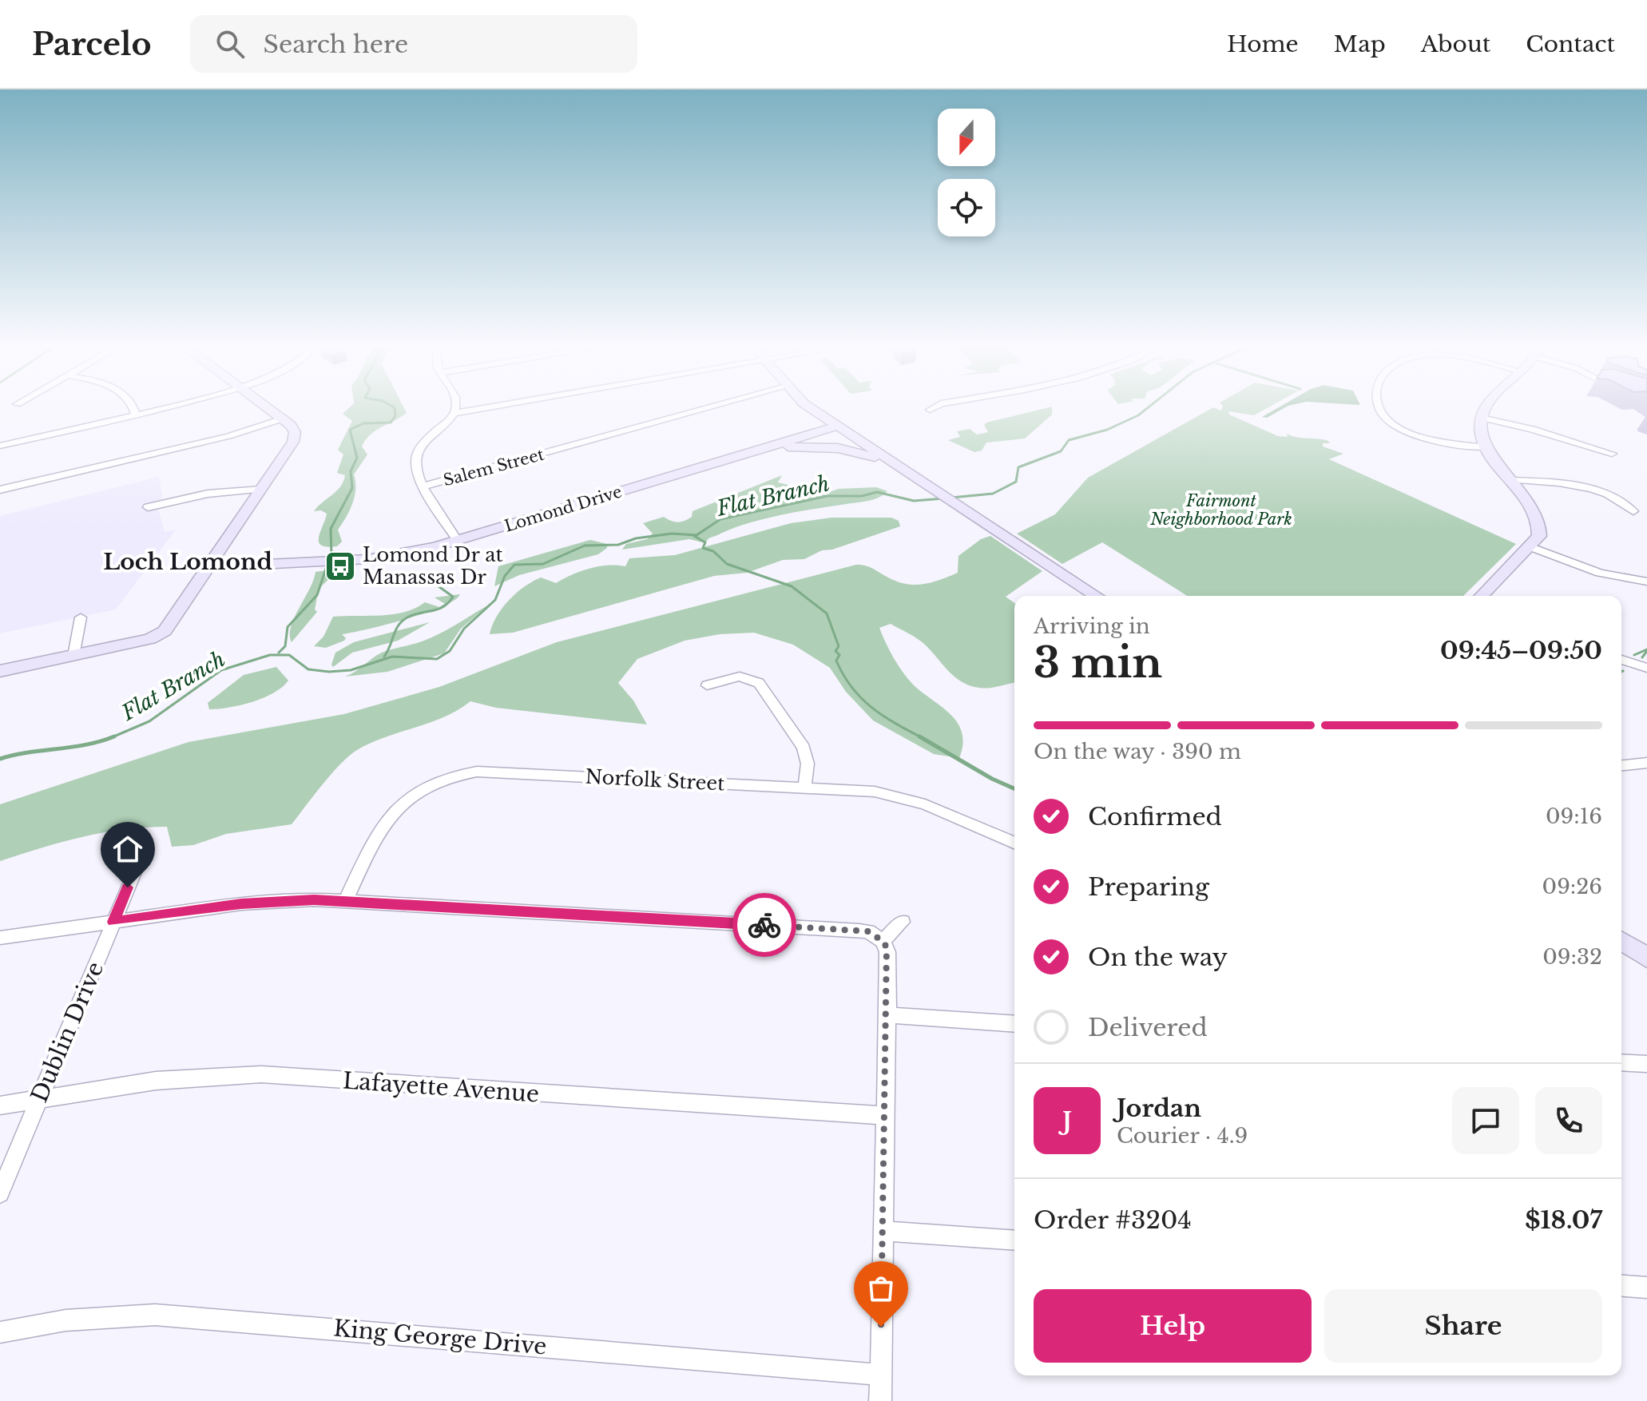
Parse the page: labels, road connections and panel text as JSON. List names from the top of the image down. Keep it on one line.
{"streets":{"main road":["Lomond Drive"],"street":["Salem Street","Norfolk Street","Dublin Drive","Lafayette Avenue","King George Drive"]},"crossings":[["Dublin Drive","Lafayette Avenue"]],"districts":["Loch Lomond"],"water":["Flat Branch"],"parks":["Fairmont Neighborhood Park"],"places":{"bus stop":["Lomond Dr at Manassas Dr"]},"north":"bottom","page":{"header":"Parcelo","search":"Search here","nav":["Home","Map","About","Contact"],"heading":["3 min","Arriving in","09:45–09:50"],"panel":["Jordan","Courier · 4.9","Order #3204","$18.07"],"bar":"On the way · 390 m","list":[["Confirmed","09:16"],["Preparing","09:26"],["On the way","09:32"],"Delivered"],"round":"J","buttons":["Help","Share"]}}
